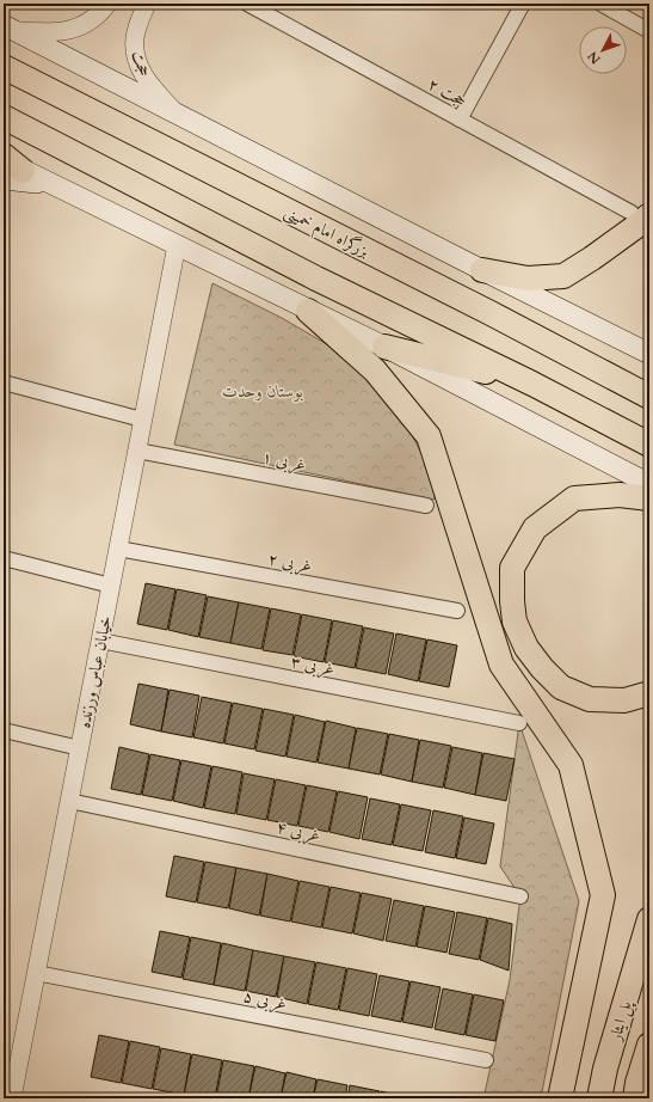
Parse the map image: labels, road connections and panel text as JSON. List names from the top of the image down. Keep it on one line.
{"streets":{"highway":["بزرگراه امام خمینی","پل ایثار"],"street":["حجت","حجت ۲","غربی ۱","غربی ۲","غربی ۳","خیابان عباس ورزنده","غربی ۴","غربی ۵"]},"crossings":[["غربی ۱","خیابان عباس ورزنده"],["غربی ۲","خیابان عباس ورزنده"],["غربی ۳","خیابان عباس ورزنده"],["خیابان عباس ورزنده","غربی ۴"],["خیابان عباس ورزنده","غربی ۵"]],"parks":["بوستان وحدت"],"north":"bottom left"}
